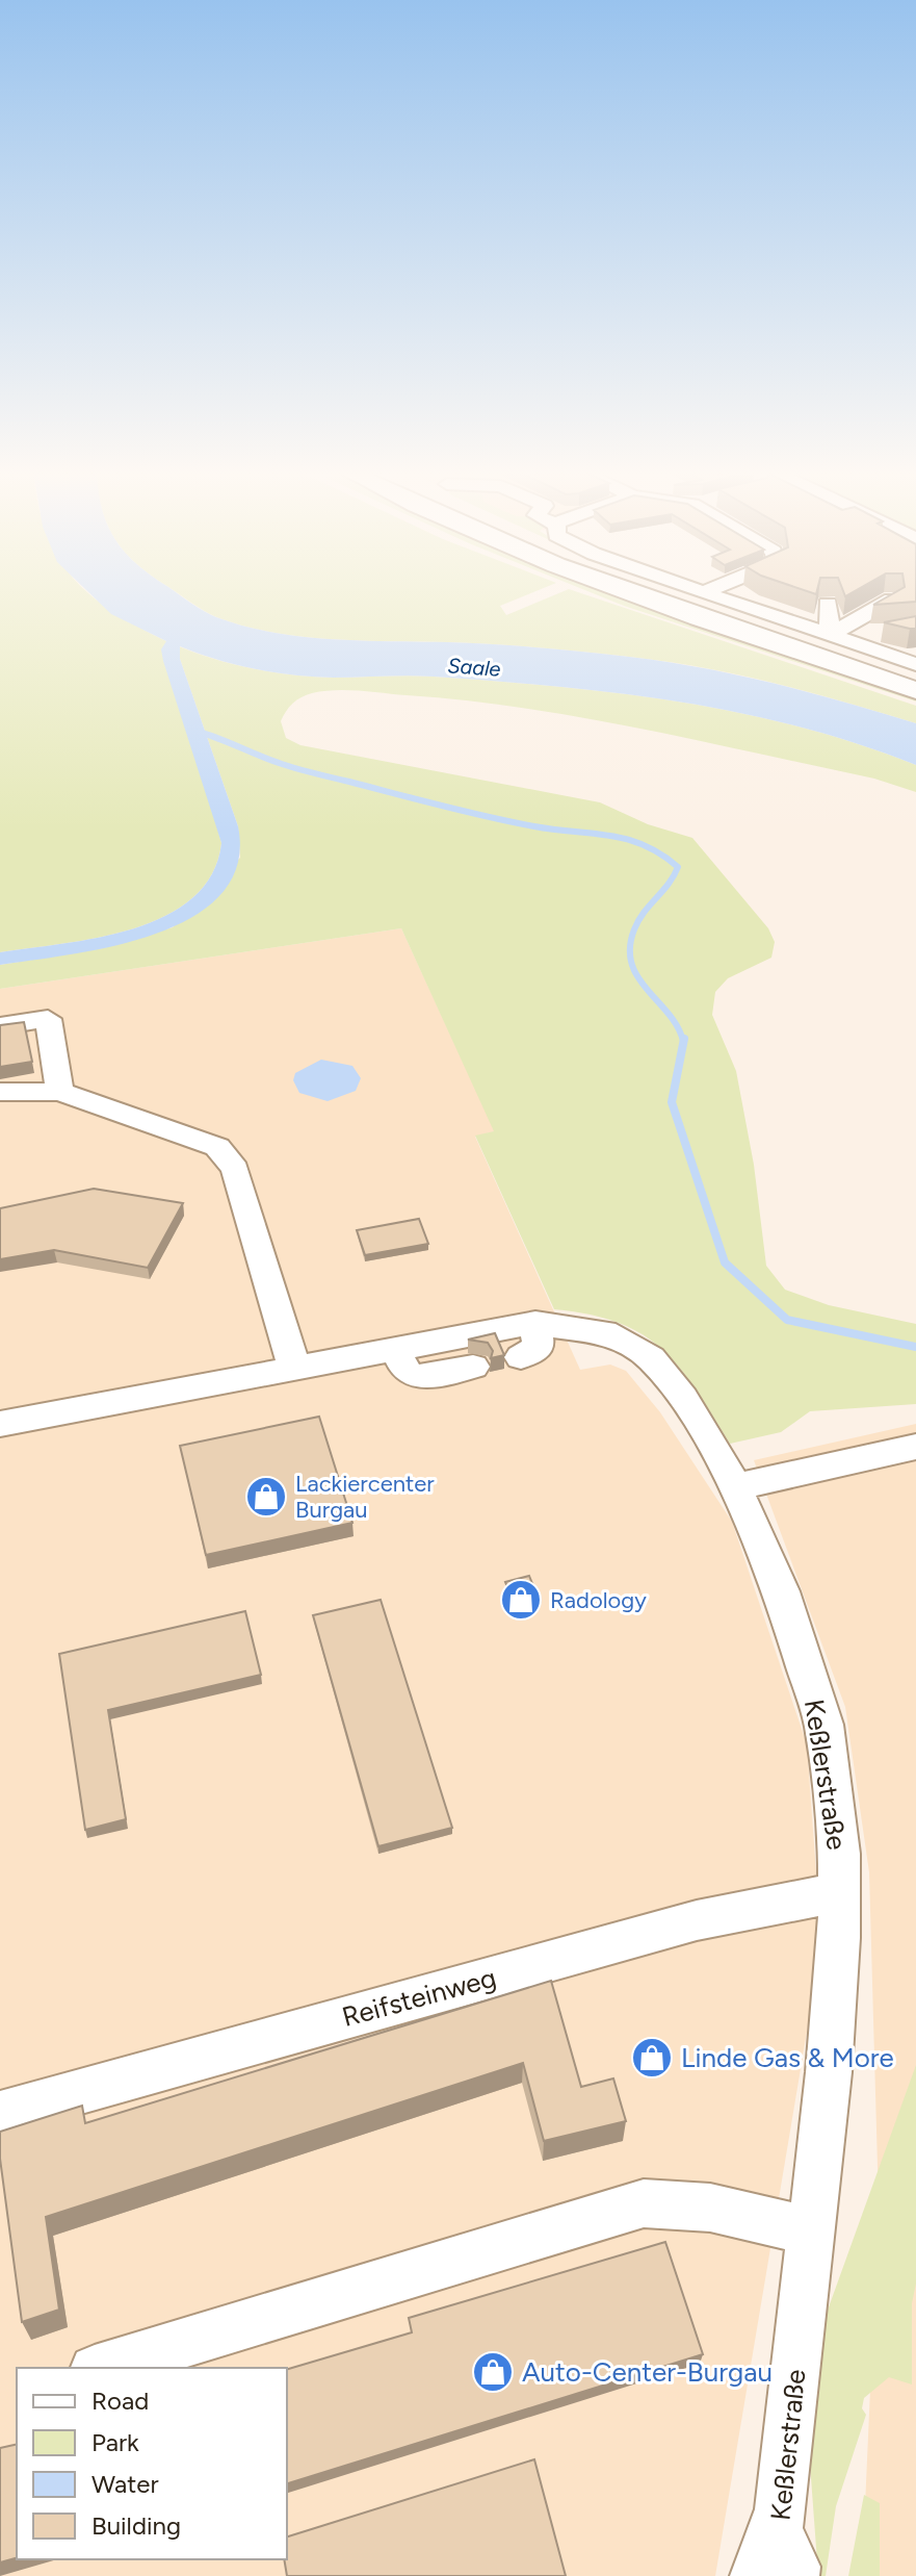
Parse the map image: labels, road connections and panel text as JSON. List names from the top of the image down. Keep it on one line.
{"streets":{"street":["Keßlerstraße","Reifsteinweg"]},"crossings":[["Keßlerstraße","Reifsteinweg"]],"water":["Saale"],"places":{"shop":["Lackiercenter Burgau","Radology","Linde Gas & More","Auto-Center-Burgau"]},"legend":["Road","Park","Water","Building"]}
